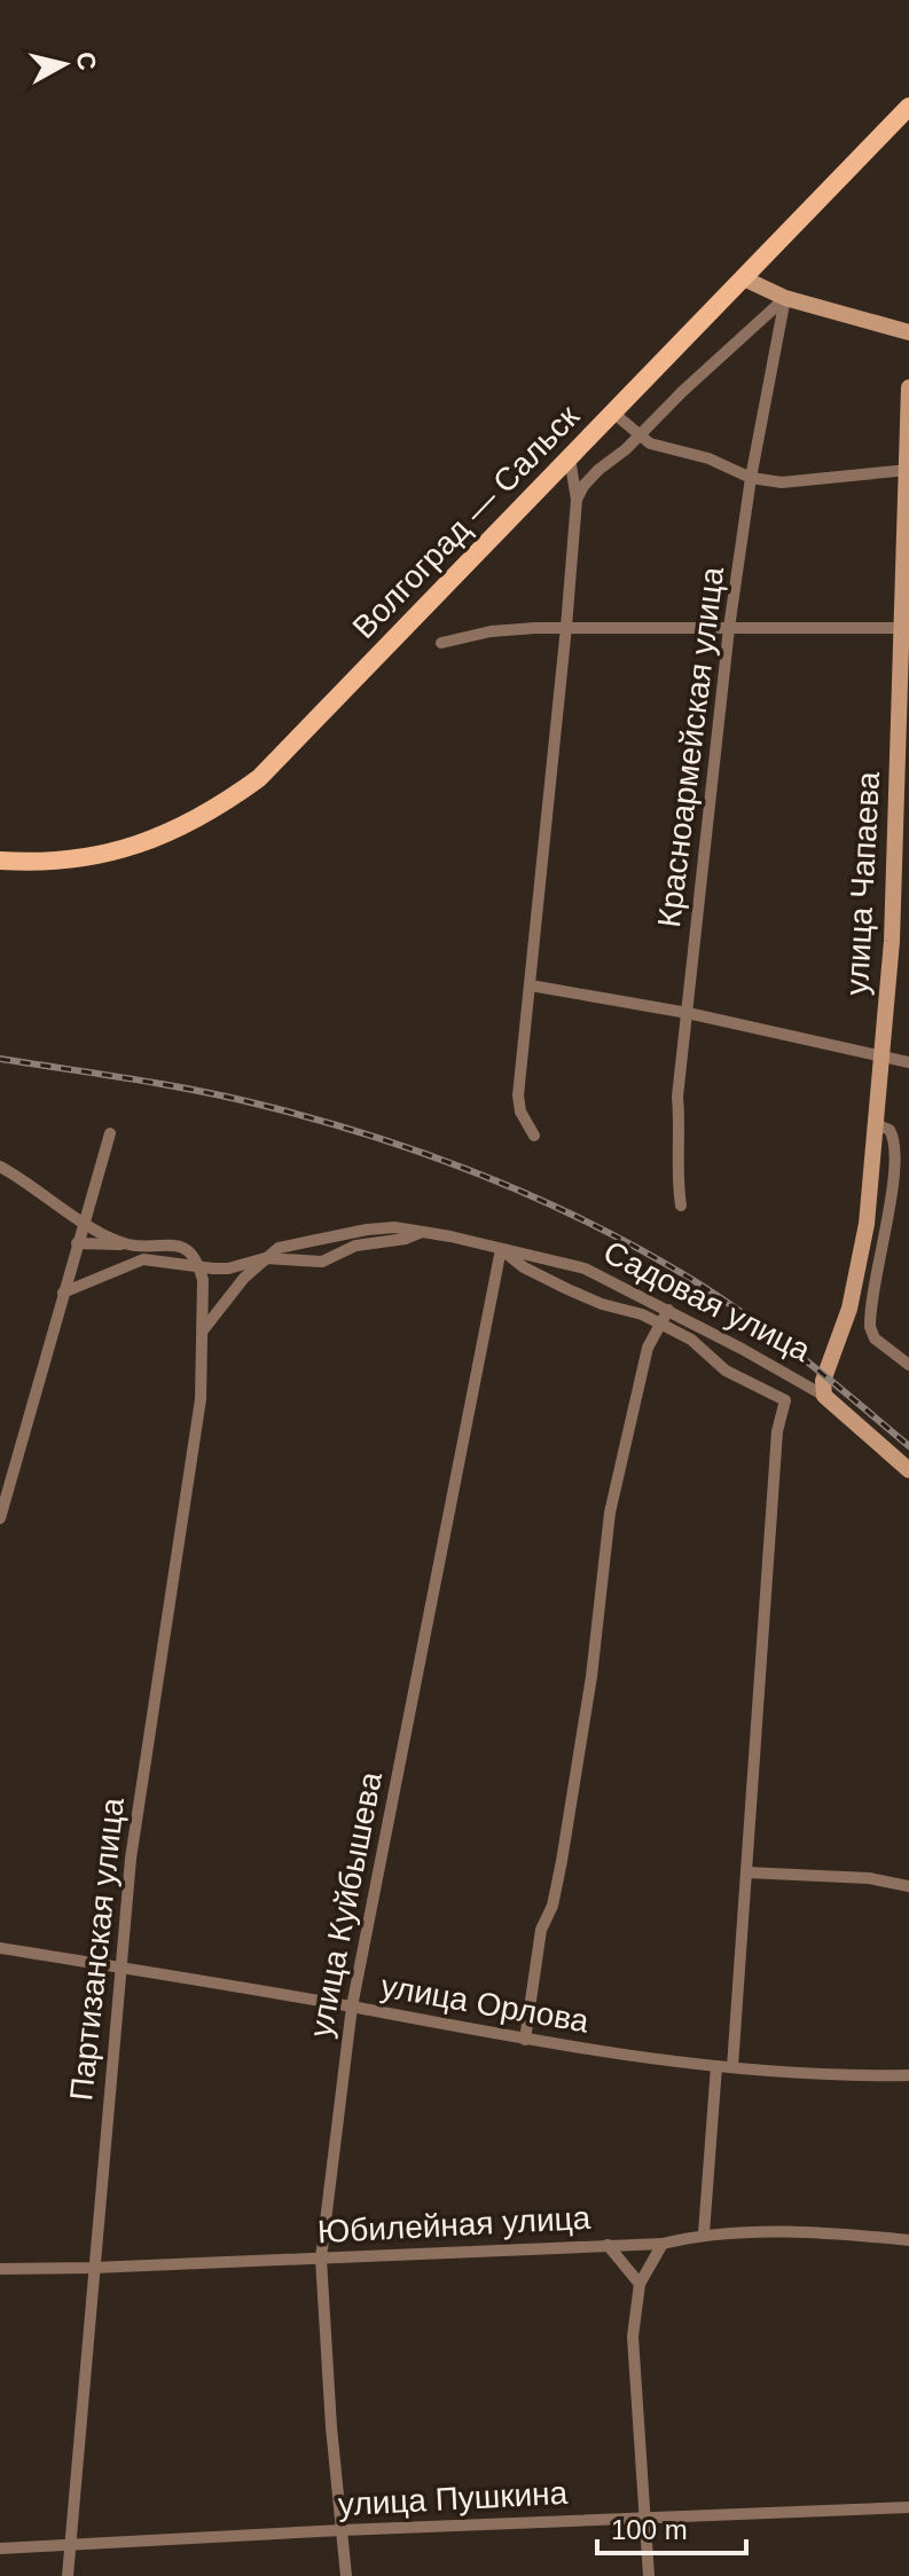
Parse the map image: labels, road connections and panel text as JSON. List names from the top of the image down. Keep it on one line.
{"streets":{"main road":["Волгоград — Сальск"],"street":["Красноармейская улица","улица Чапаева","Садовая улица","улица Куйбышева","Партизанская улица","улица Орлова","Юбилейная улица","улица Пушкина"]},"crossings":[["улица Чапаева","Садовая улица"],["Садовая улица","улица Куйбышева"],["улица Куйбышева","улица Орлова"],["улица Куйбышева","Юбилейная улица"],["улица Куйбышева","улица Пушкина"],["Партизанская улица","улица Орлова"],["Партизанская улица","Юбилейная улица"],["Партизанская улица","улица Пушкина"]],"scale_bar":"100 m","north":"right"}
